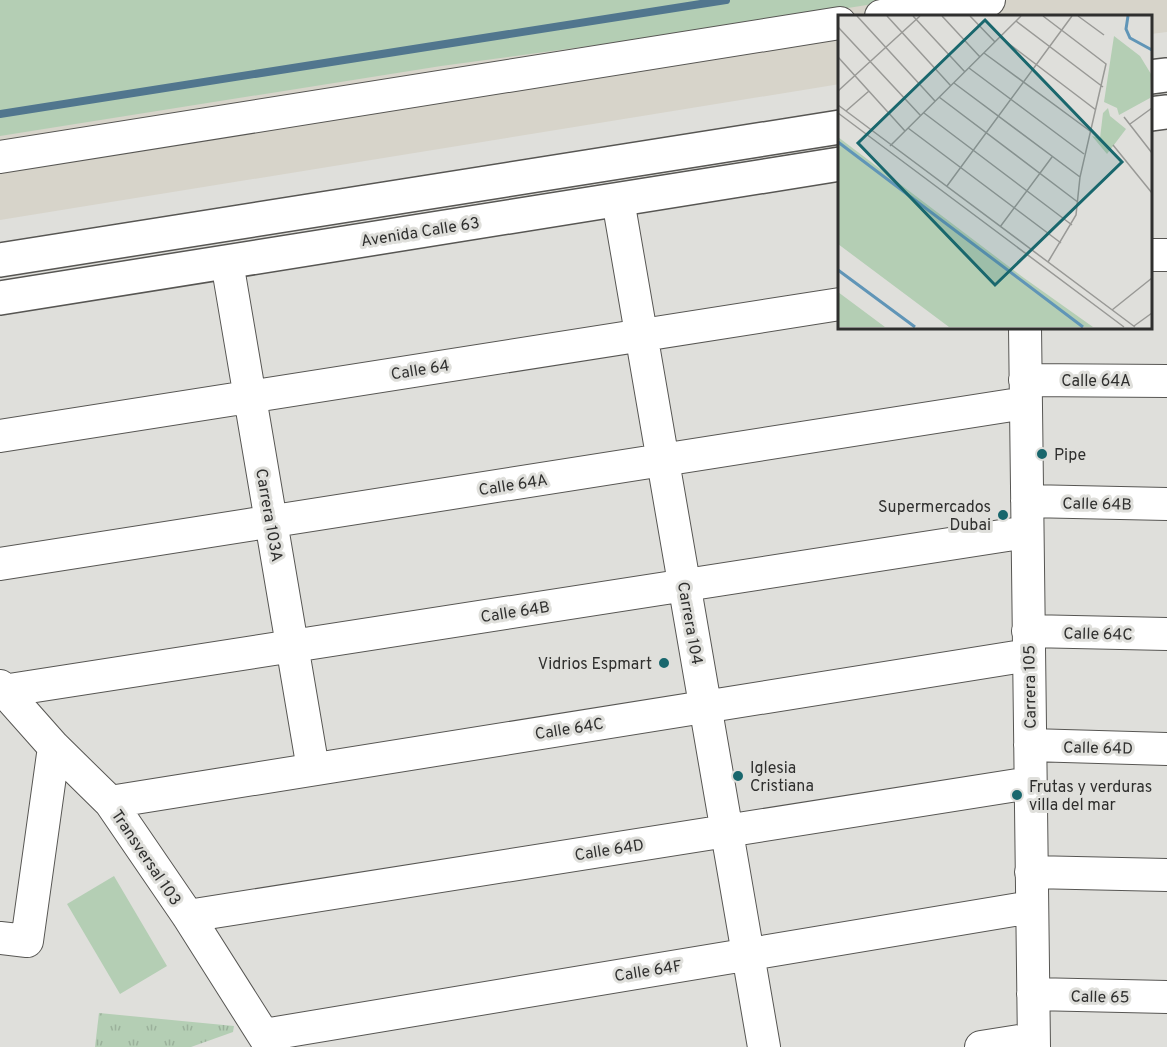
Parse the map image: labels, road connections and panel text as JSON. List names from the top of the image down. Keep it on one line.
{"streets":{"main road":["Avenida Calle 63"],"street":["Calle 64","Calle 64A","Calle 64B","Carrera 103A","Carrera 104","Calle 64C","Carrera 105","Calle 64D","Transversal 103","Calle 64F","Calle 65"]},"crossings":[["Avenida Calle 63","Carrera 103A"],["Avenida Calle 63","Carrera 104"],["Calle 64","Carrera 103A"],["Calle 64","Carrera 104"],["Calle 64A","Carrera 103A"],["Calle 64A","Carrera 104"],["Calle 64A","Carrera 105"],["Calle 64B","Carrera 103A"],["Calle 64B","Carrera 104"],["Calle 64B","Carrera 105"],["Calle 64B","Transversal 103"],["Carrera 103A","Calle 64C"],["Carrera 104","Calle 64C"],["Carrera 104","Calle 64D"],["Carrera 104","Calle 64F"],["Calle 64C","Carrera 105"],["Calle 64C","Transversal 103"],["Carrera 105","Calle 64D"],["Carrera 105","Calle 64F"],["Carrera 105","Calle 65"],["Calle 64D","Transversal 103"],["Transversal 103","Calle 64F"]],"places":["Pipe","Supermercados Dubai","Vidrios Espmart","Iglesia Cristiana","Frutas y verduras villa del mar"]}
